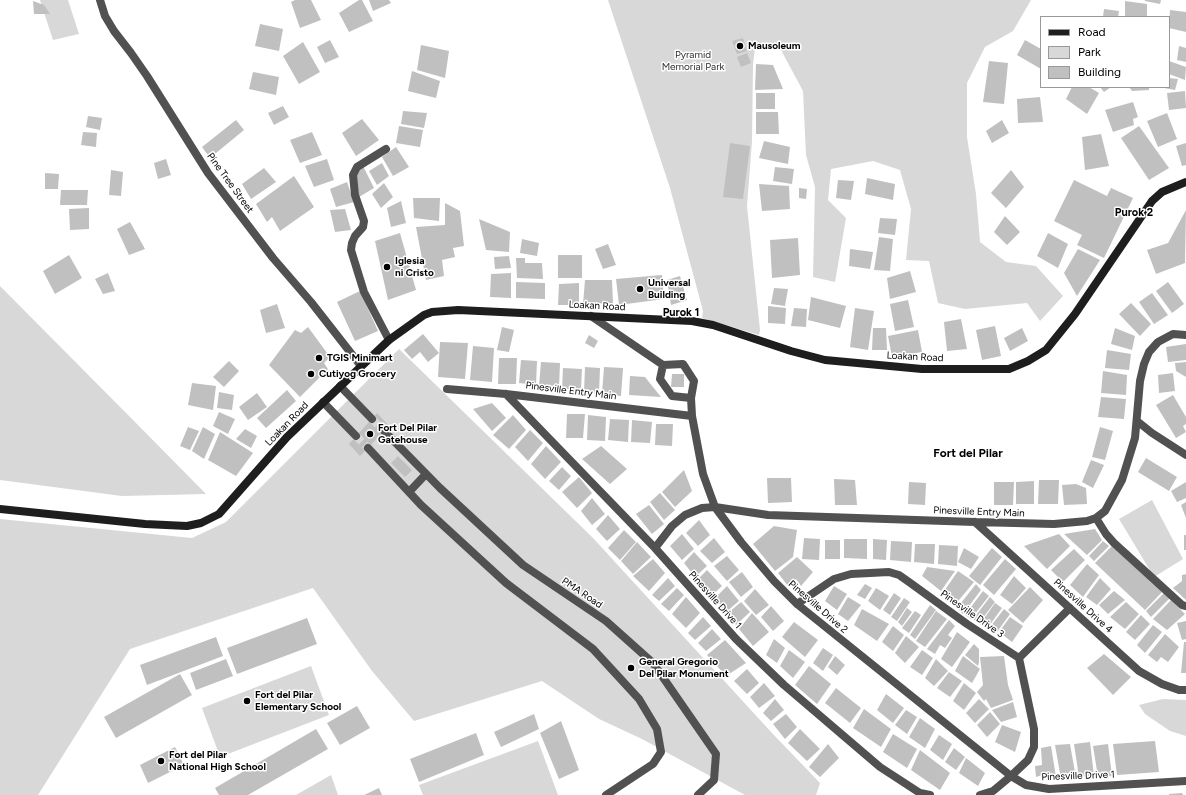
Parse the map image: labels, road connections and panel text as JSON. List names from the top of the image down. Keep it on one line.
{"streets":{"main road":["Loakan Road"],"street":["Pine Tree Street","Pinesville Entry Main","PMA Road","Pinesville Drive 1","Pinesville Drive 4","Pinesville Drive 2","Pinesville Drive 3"]},"crossings":[["Pine Tree Street","Loakan Road"],["Pinesville Entry Main","Pinesville Drive 1"],["Pinesville Entry Main","Pinesville Drive 4"],["Pinesville Entry Main","Pinesville Drive 2"],["Pinesville Drive 1","Pinesville Drive 2"],["Pinesville Drive 2","Pinesville Drive 3"]],"districts":["Purok 2","Purok 1","Fort del Pilar"],"parks":["Pyramid Memorial Park"],"places":["Mausoleum","Iglesia ni Cristo","Universal Building","TGIS Minimart","Cutiyog Grocery","Fort Del Pilar Gatehouse","General Gregorio Del Pilar Monument","Fort del Pilar Elementary School","Fort del Pilar National High School"],"legend":["Road","Park","Building"]}
